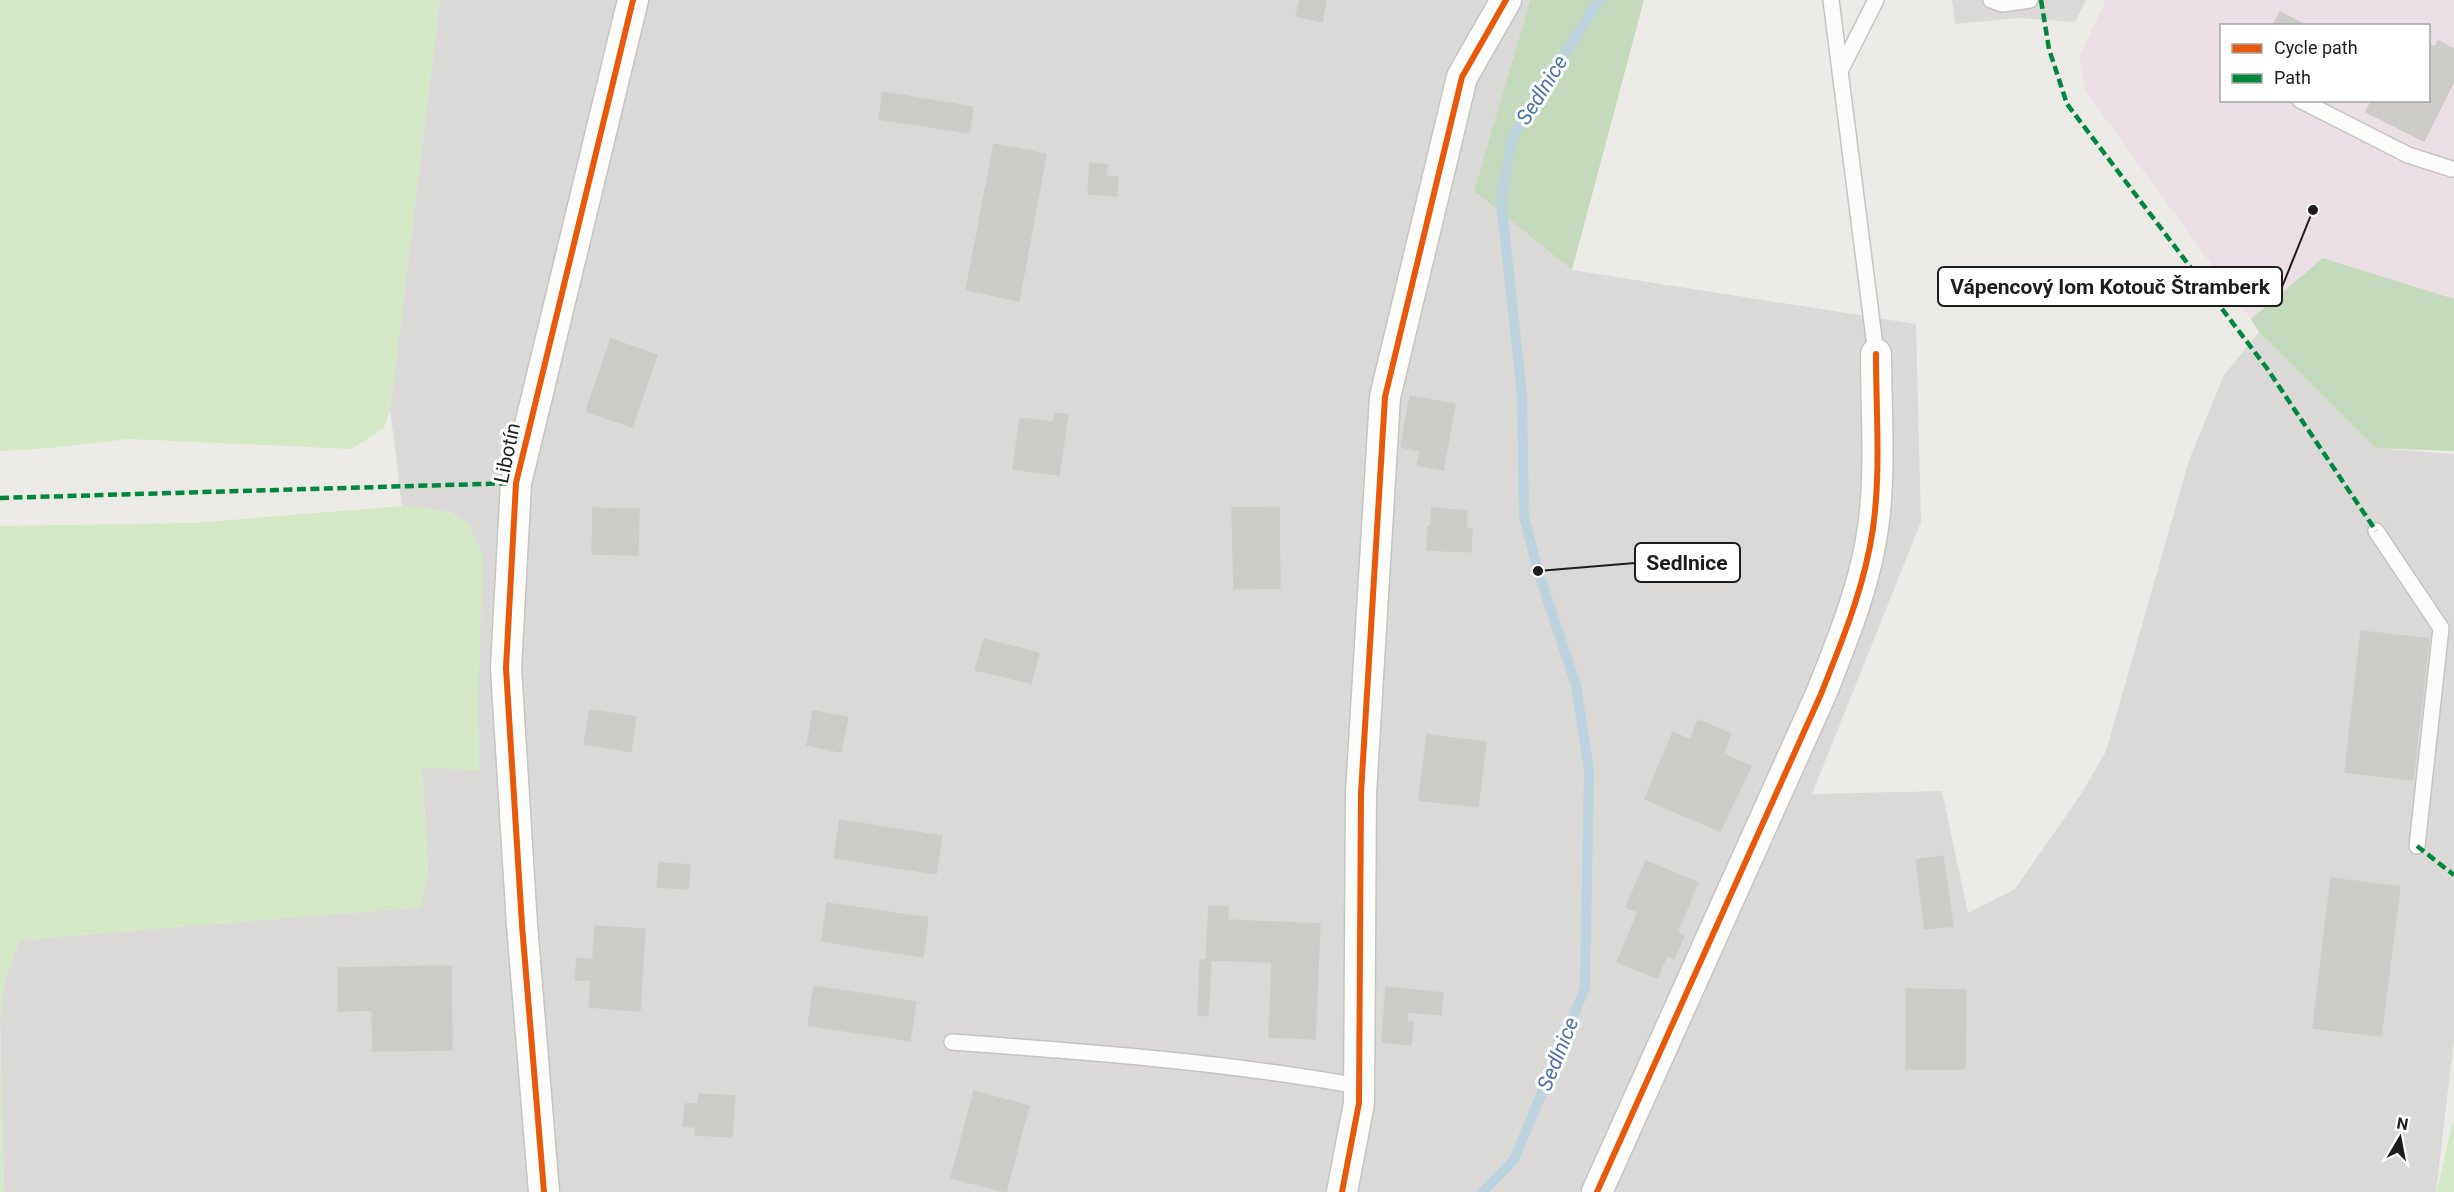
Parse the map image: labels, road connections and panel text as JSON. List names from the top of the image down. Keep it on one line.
{"streets":{"street":["Libotín"]},"water":["Sedlnice"],"places":["Vápencový lom Kotouč Štramberk","Sedlnice"],"legend":["Cycle path","Path"],"north":"top"}
